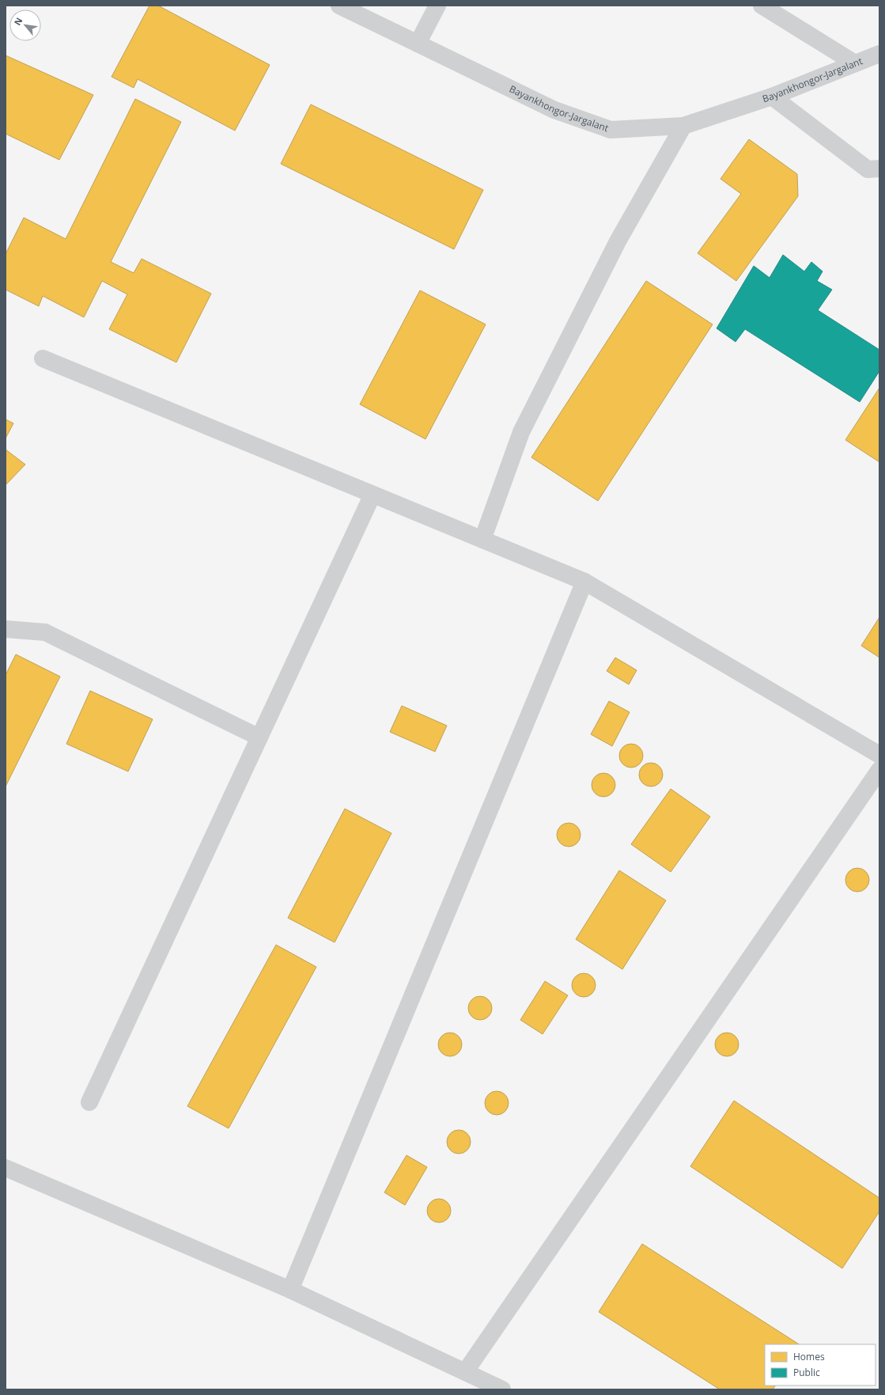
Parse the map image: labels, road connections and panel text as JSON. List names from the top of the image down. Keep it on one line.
{"streets":{"street":["Bayankhongor-Jargalant"]},"legend":["Homes","Public"],"north":"top left"}
